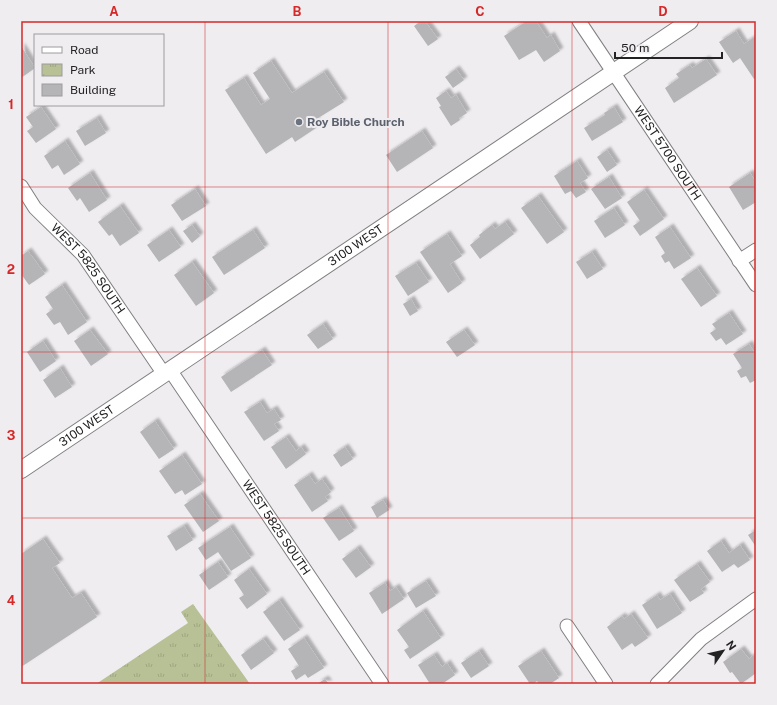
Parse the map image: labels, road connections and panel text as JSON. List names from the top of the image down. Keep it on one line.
{"streets":{"street":["WEST 5700 SOUTH","3100 WEST","WEST 5825 SOUTH"]},"crossings":[["WEST 5700 SOUTH","3100 WEST"],["3100 WEST","WEST 5825 SOUTH"]],"places":["Roy Bible Church"],"legend":["Road","Park","Building"],"scale_bar":"50 m","north":"top right","grid":{"columns":["A","B","C","D"],"rows":["1","2","3","4"]}}
